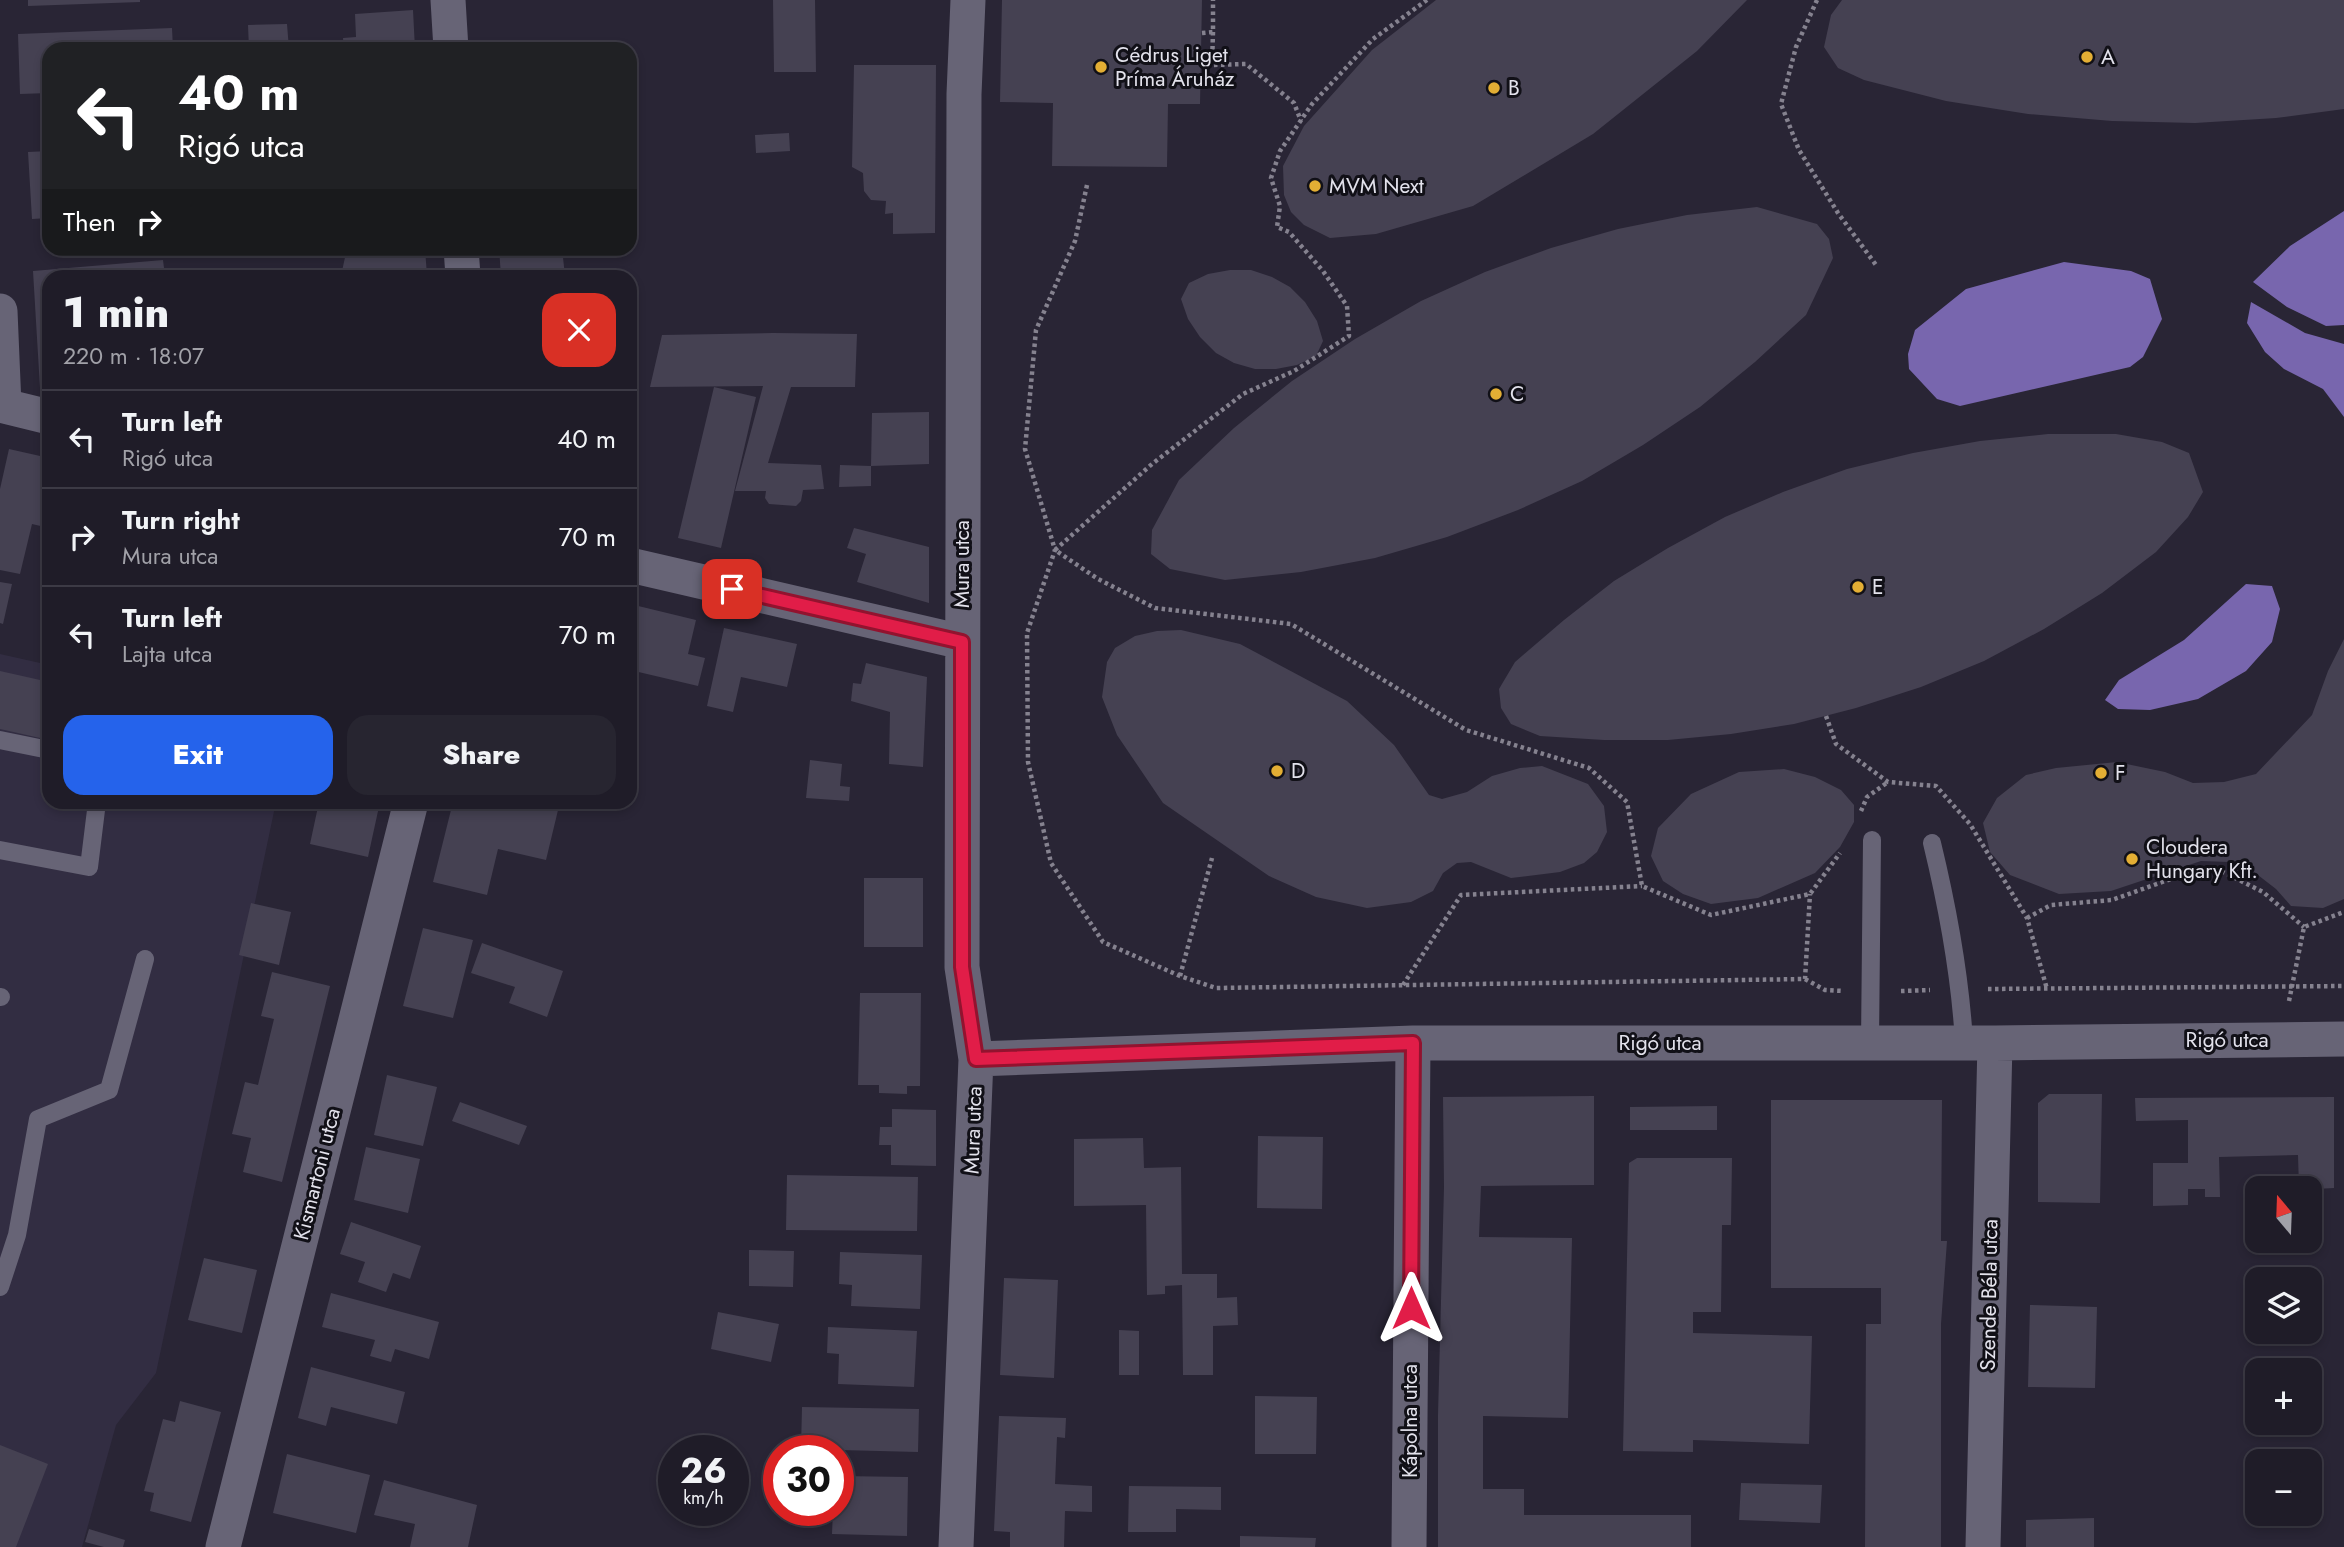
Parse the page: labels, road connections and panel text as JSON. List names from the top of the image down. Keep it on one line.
{"streets":{"street":["Mura utca","Rigó utca","Kismartoni utca","Szende Béla utca","Kápolna utca"]},"crossings":[["Mura utca","Rigó utca"],["Rigó utca","Szende Béla utca"],["Rigó utca","Kápolna utca"]],"places":["A","Cédrus Liget Príma Áruház","B","MVM Next","C","E","D","F","Cloudera Hungary Kft."],"north":"top","page":{"turn":["40 m","Rigó utca"],"then":"Then","heading":["1 min","220 m · 18:07"],"list":[{"name":"Turn left","note":"Rigó utca","value":"40 m"},{"name":"Turn right","note":"Mura utca","value":"70 m"},{"name":"Turn left","note":"Lajta utca","value":"70 m"}],"buttons":["Exit","Share"],"map_buttons":["+","−"],"speed":"26 km/h","limit":"30"}}
